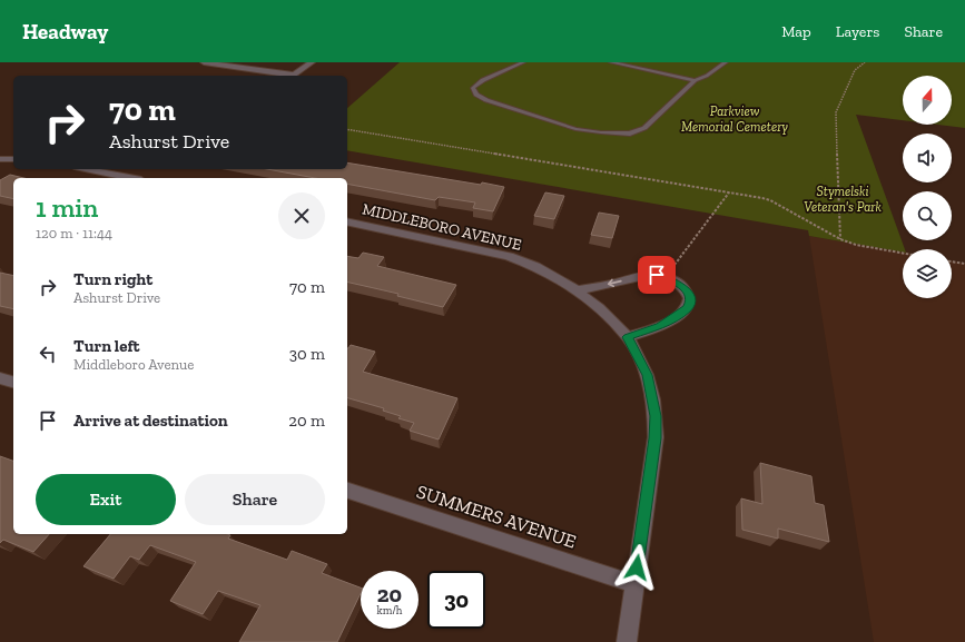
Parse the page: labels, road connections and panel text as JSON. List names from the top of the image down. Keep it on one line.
{"streets":{"street":["MIDDLEBORO AVENUE","SUMMERS AVENUE"]},"crossings":[["MIDDLEBORO AVENUE","SUMMERS AVENUE"]],"parks":["Parkview Memorial Cemetery","Stymelski Veteran's Park"],"north":"top","page":{"header":"Headway","nav":["Map","Layers","Share"],"turn":["70 m","Ashurst Drive"],"heading":["1 min","120 m · 11:44"],"list":[{"name":"Turn right","note":"Ashurst Drive","value":"70 m"},{"name":"Turn left","note":"Middleboro Avenue","value":"30 m"},{"name":"Arrive at destination","value":"20 m"}],"buttons":["Exit","Share"],"speed":"20 km/h","limit":"30"}}
